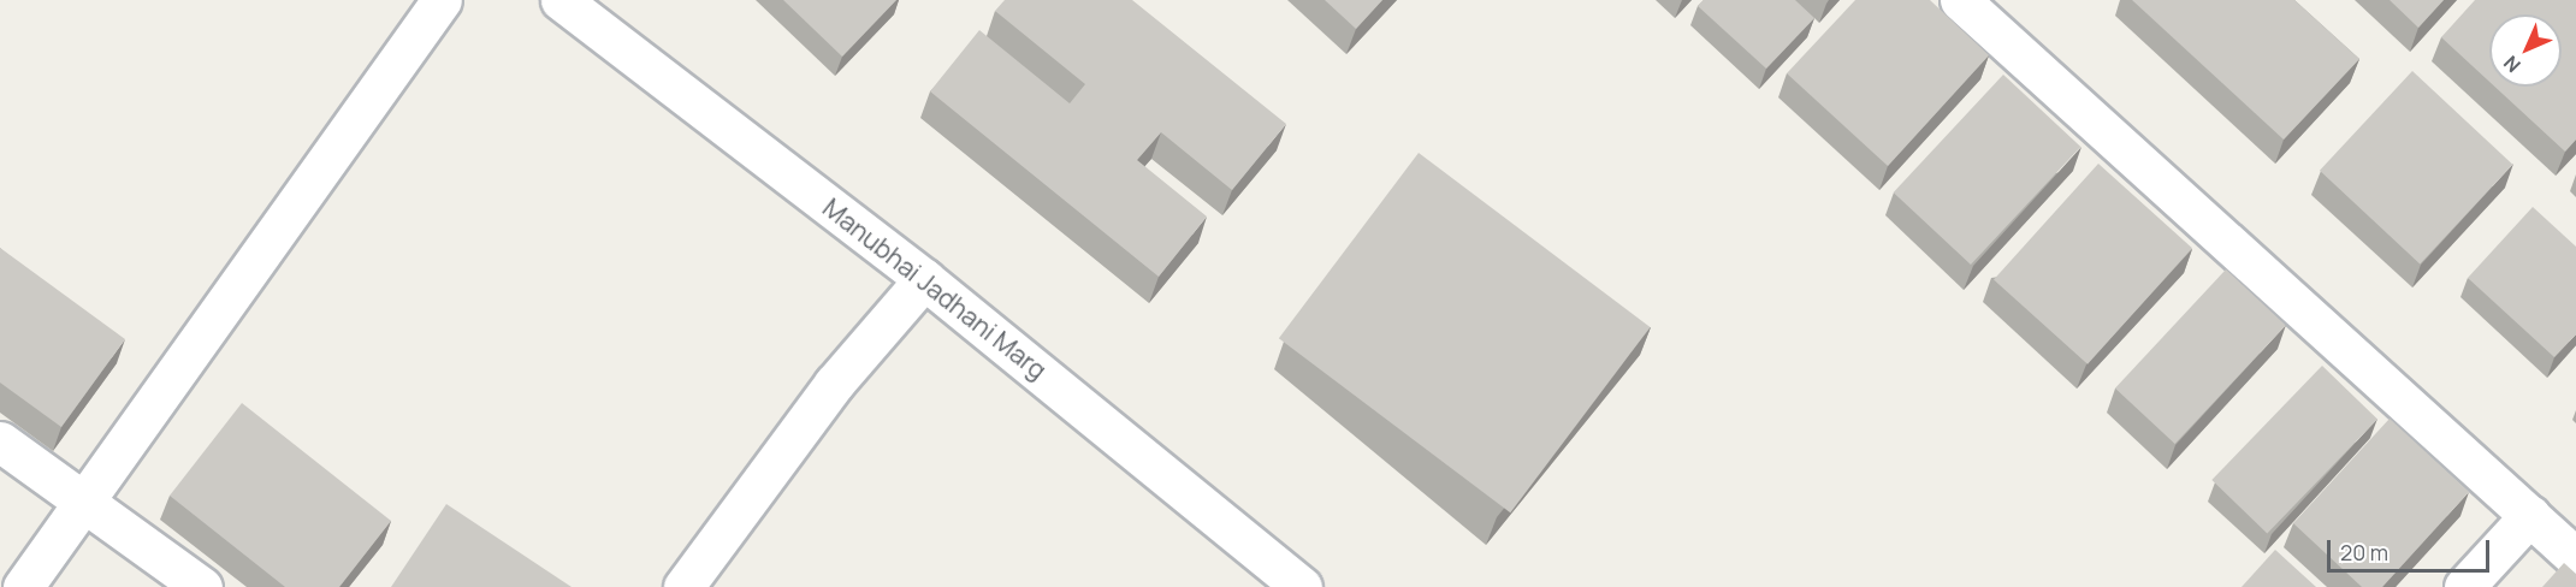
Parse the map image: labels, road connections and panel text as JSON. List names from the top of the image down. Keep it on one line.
{"streets":{"street":["Manubhai Jadhani Marg"]},"scale_bar":"20 m","north":"bottom left"}
